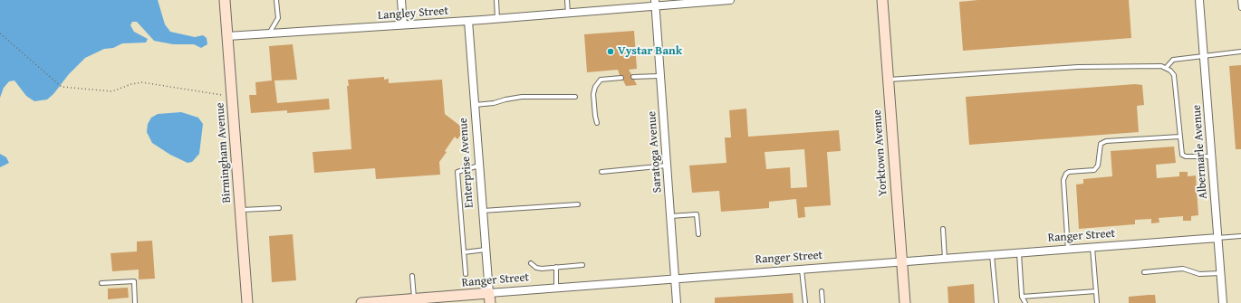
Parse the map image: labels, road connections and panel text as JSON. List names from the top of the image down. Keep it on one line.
{"streets":{"main road":["Birmingham Avenue","Yorktown Avenue","Ranger Street"],"street":["Langley Street","Saratoga Avenue","Albermarle Avenue","Enterprise Avenue"]},"crossings":[["Langley Street","Saratoga Avenue"],["Langley Street","Birmingham Avenue"],["Langley Street","Enterprise Avenue"],["Saratoga Avenue","Ranger Street"],["Albermarle Avenue","Ranger Street"],["Yorktown Avenue","Ranger Street"],["Enterprise Avenue","Ranger Street"]],"places":["Vystar Bank"]}
